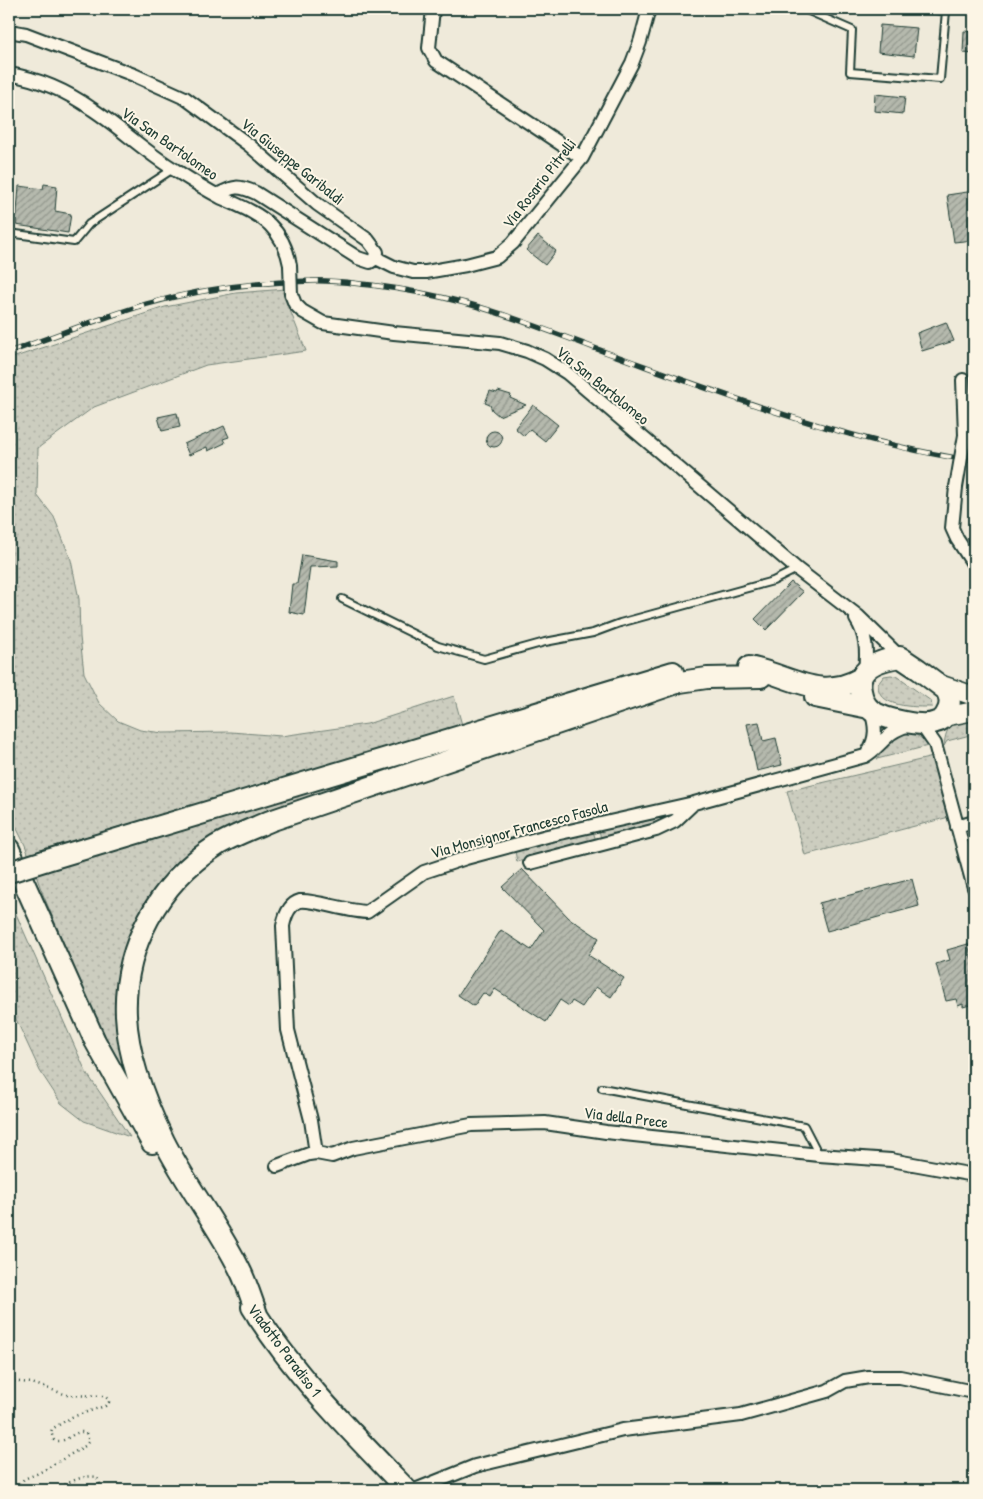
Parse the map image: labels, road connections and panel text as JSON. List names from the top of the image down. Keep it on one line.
{"streets":{"main road":["Viadotto Paradiso 1"],"street":["Via San Bartolomeo","Via Giuseppe Garibaldi","Via Rosario Pitrelli","Via Monsignor Francesco Fasola","Via della Prece"]},"crossings":[["Via Giuseppe Garibaldi","Via Rosario Pitrelli"],["Via Monsignor Francesco Fasola","Via della Prece"]]}
